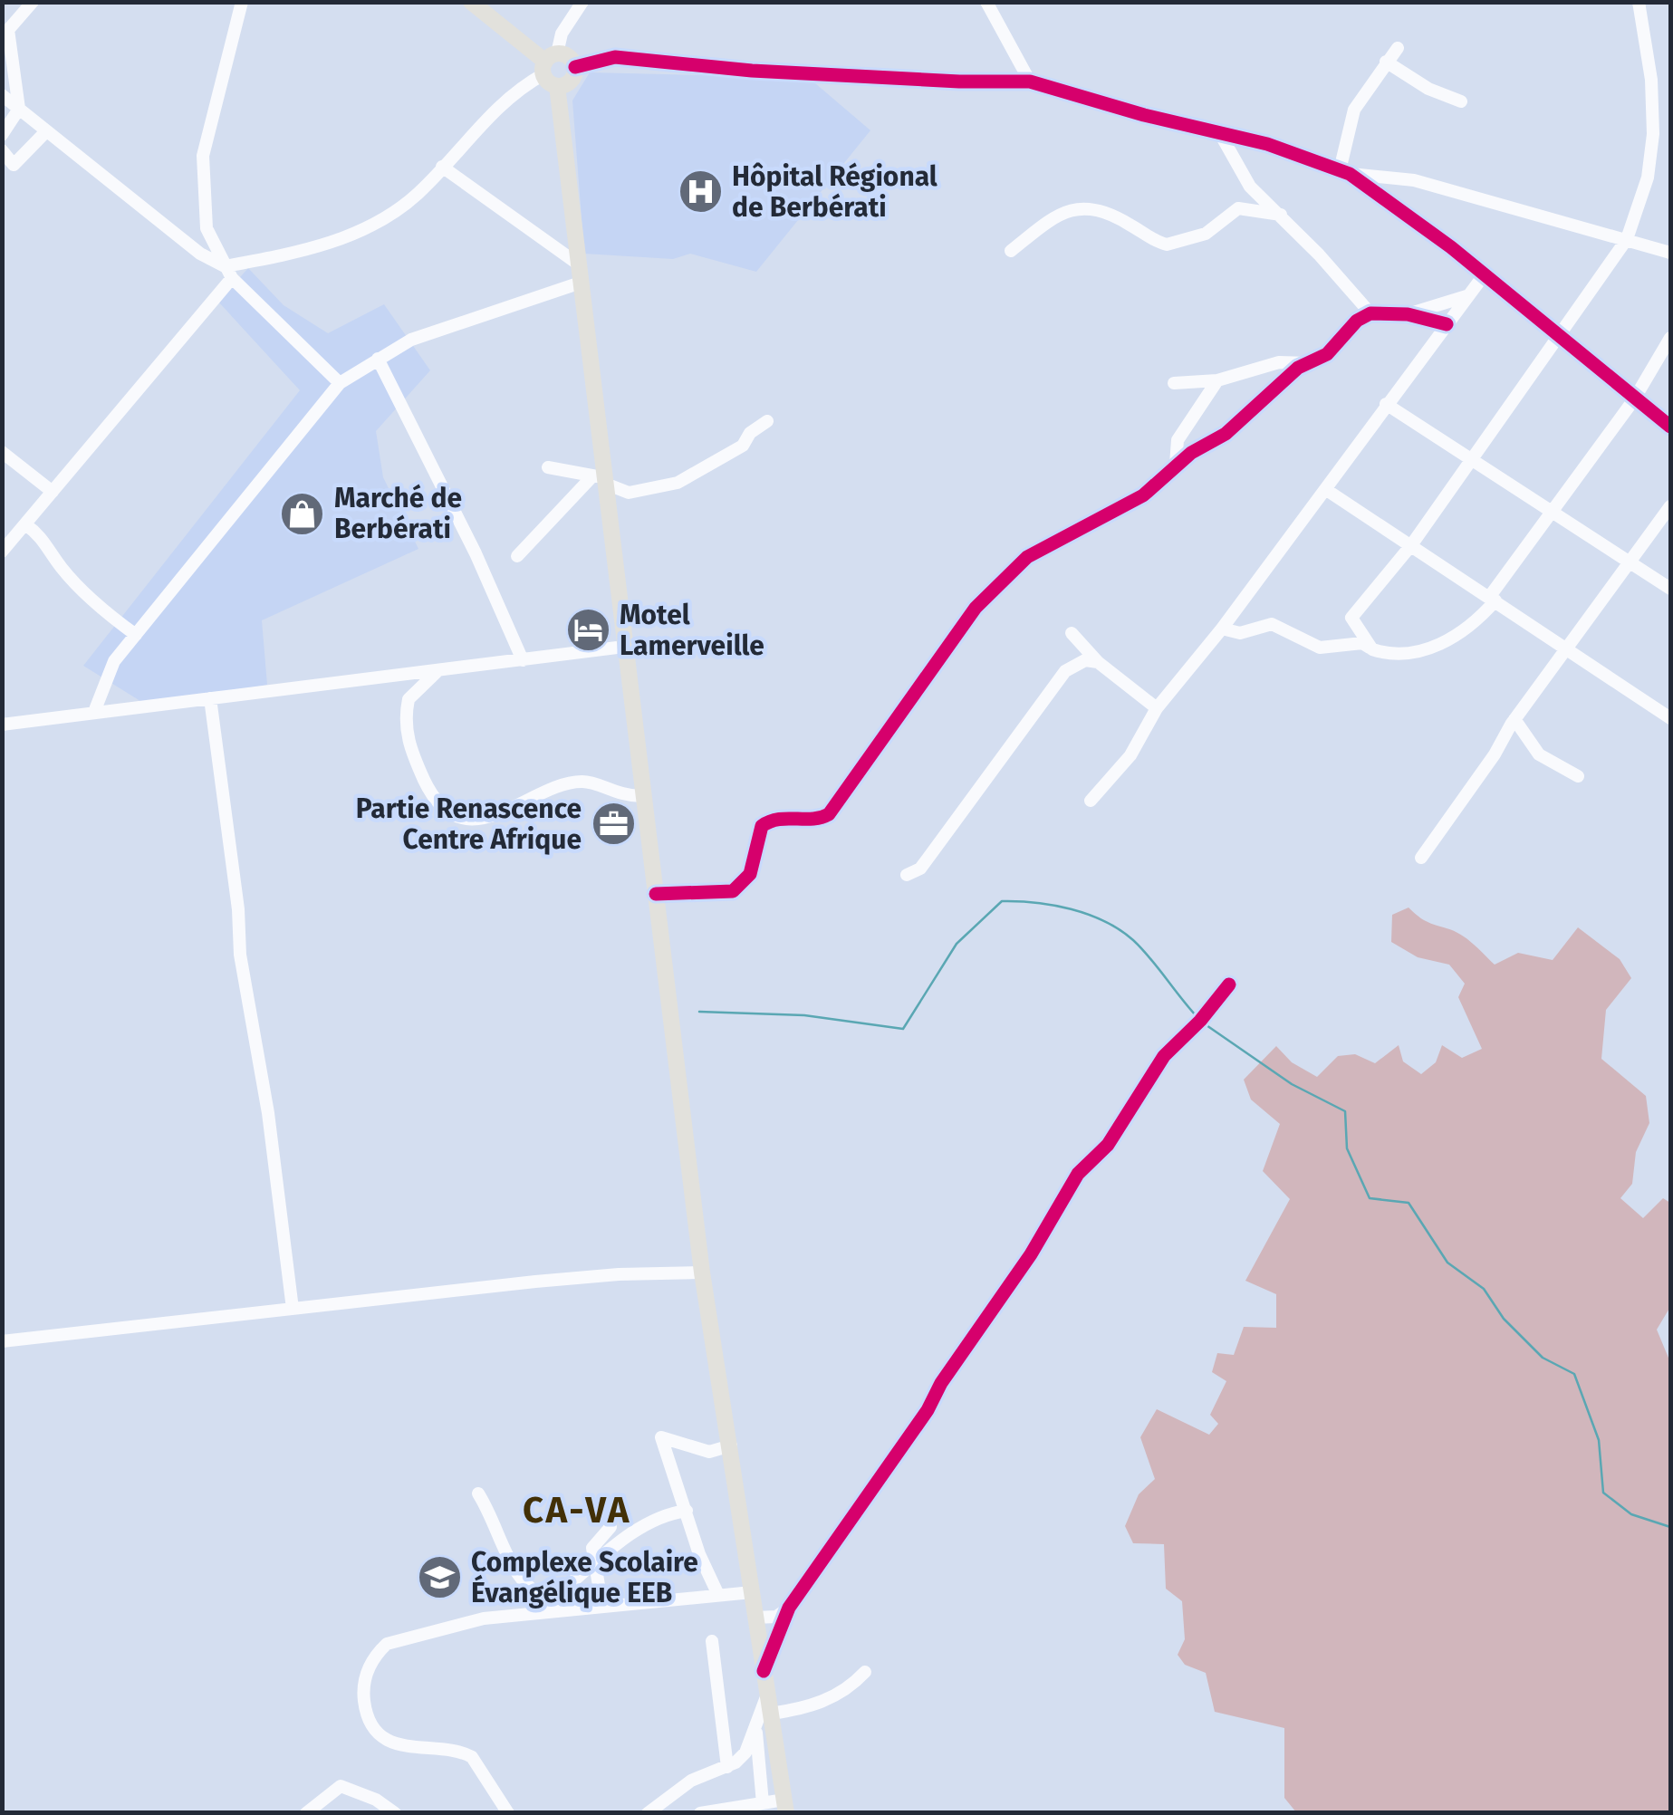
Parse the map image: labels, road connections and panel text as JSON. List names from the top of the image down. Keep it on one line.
{"districts":["CA-VA"],"places":{"hospital":["Hôpital Régional de Berbérati"],"shop":["Marché de Berbérati"],"hotel":["Motel Lamerveille"],"office":["Partie Renascence Centre Afrique"],"school or university":["Complexe Scolaire Évangélique EEB"]}}
